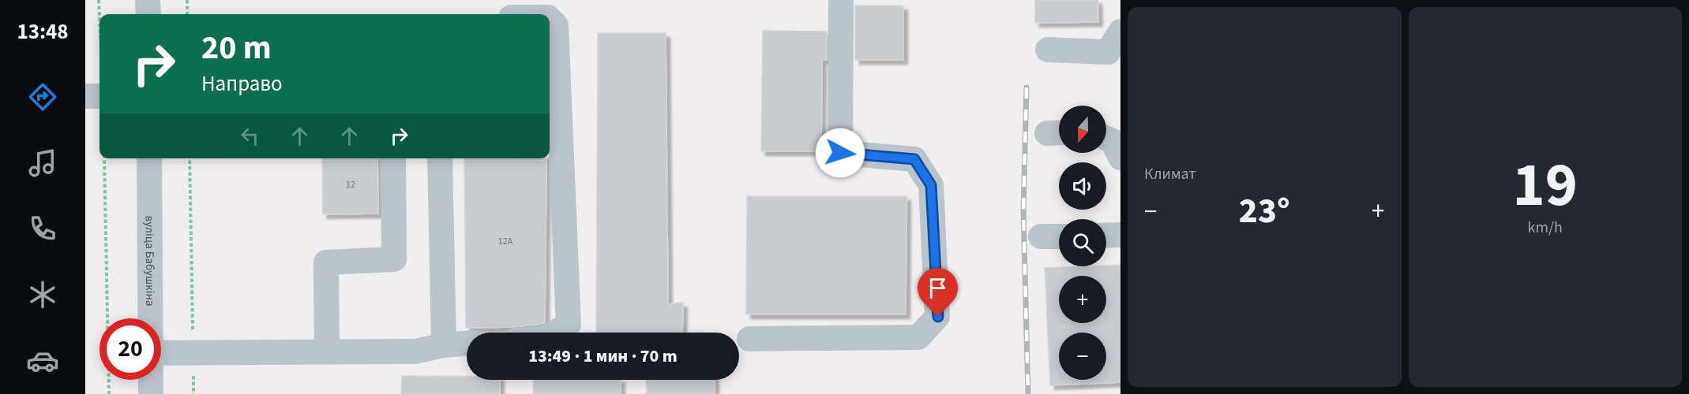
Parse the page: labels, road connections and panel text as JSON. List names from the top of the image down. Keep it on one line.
{"streets":{"street":["вуліца Бабушкіна"]},"house_numbers":["12","12А"],"north":"bottom","page":{"tabs":"13:48","tile":["Климат",["19","km/h"]],"turn":["20 m","Направо"],"map_buttons":["+","−"],"heat":["−","23°","+"],"limit":"20","trip":"13:49 · 1 мин · 70 m"}}
